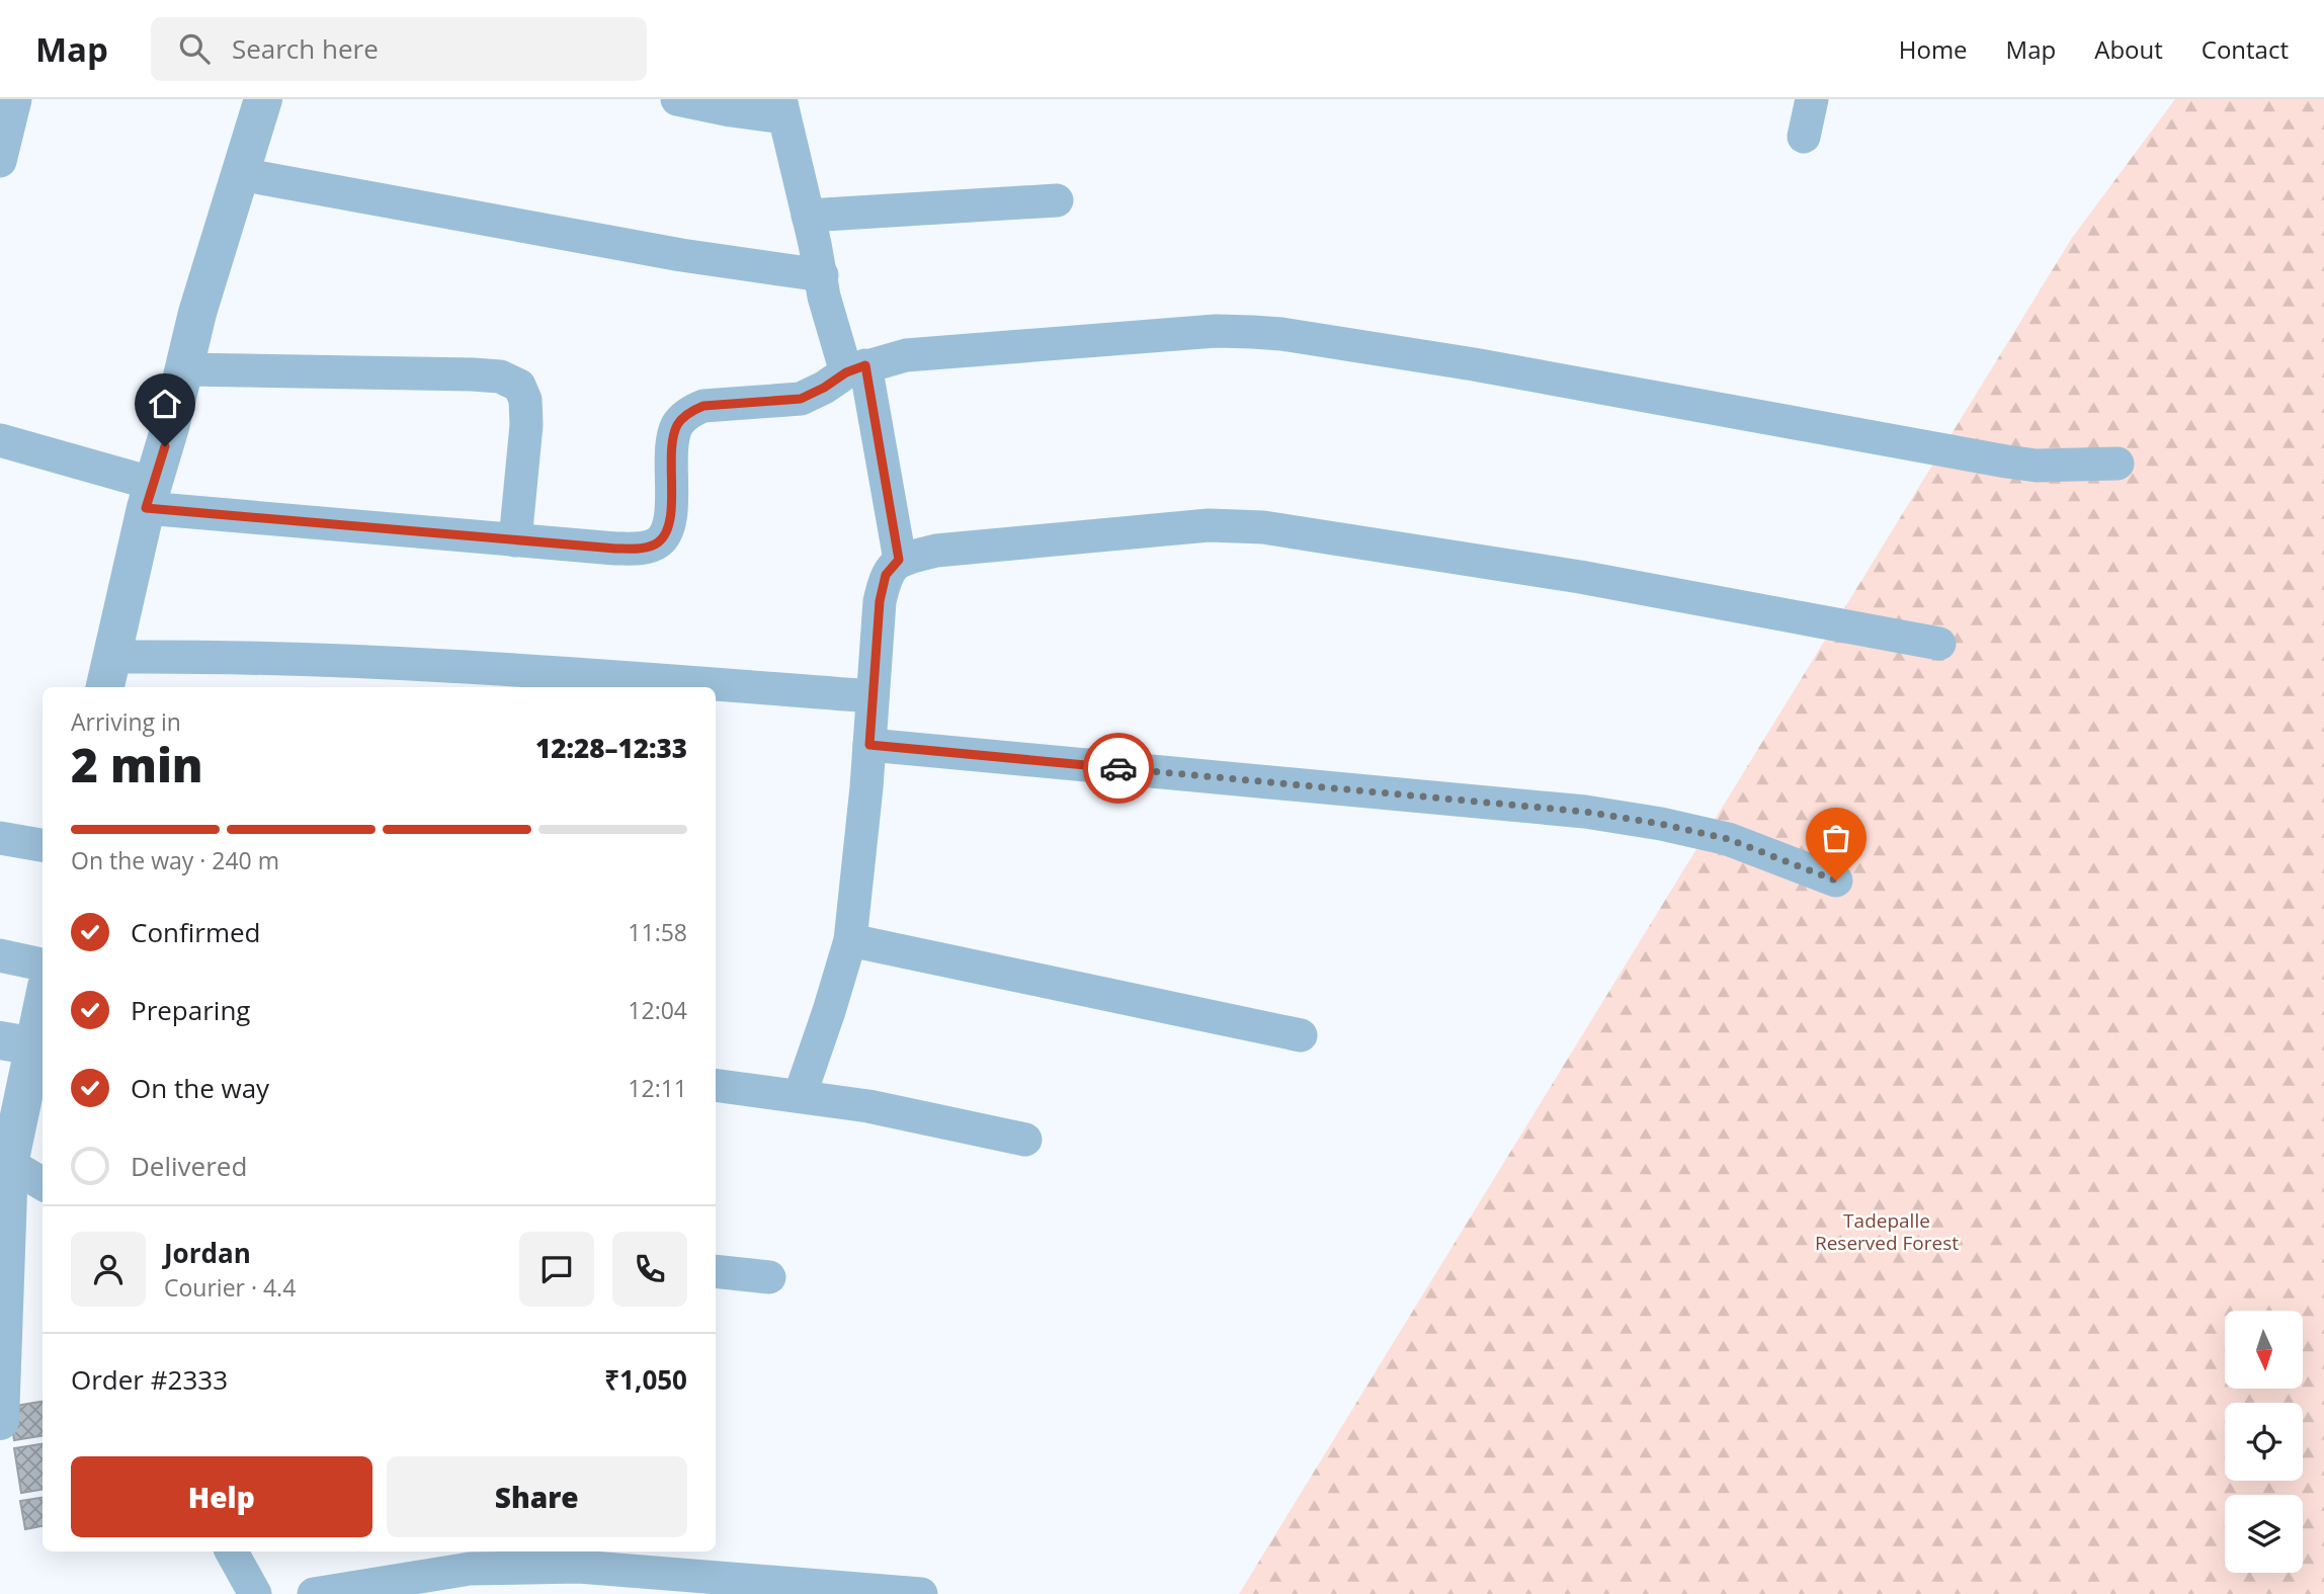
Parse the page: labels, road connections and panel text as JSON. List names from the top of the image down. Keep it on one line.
{"parks":["Tadepalle Reserved Forest"],"north":"bottom","page":{"header":"Map","search":"Search here","nav":["Home","Map","About","Contact"],"heading":["2 min","Arriving in","12:28–12:33"],"panel":["Jordan","Courier · 4.4","Order #2333","₹1,050"],"bar":"On the way · 240 m","list":[["Confirmed","11:58"],["Preparing","12:04"],["On the way","12:11"],"Delivered"],"buttons":["Help","Share"]}}
